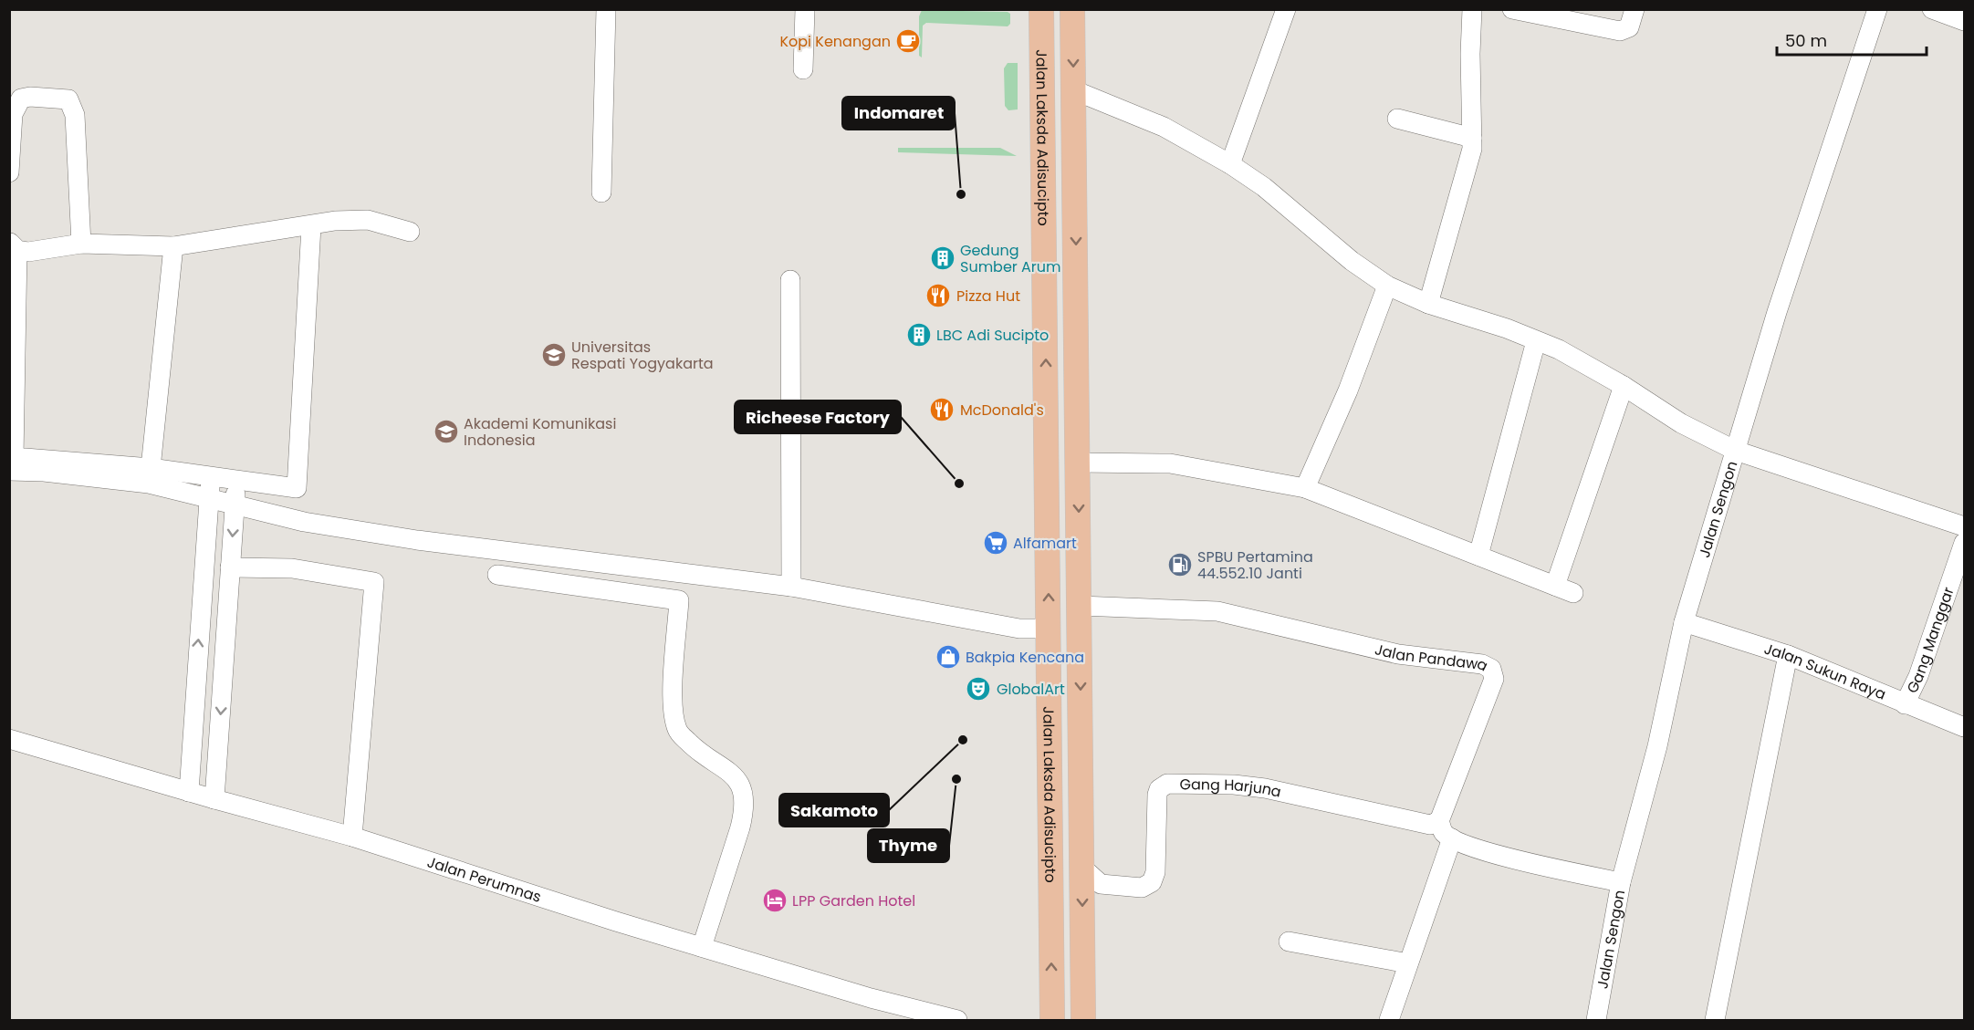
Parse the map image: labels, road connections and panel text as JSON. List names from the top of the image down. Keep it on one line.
{"streets":{"main road":["Jalan Laksda Adisucipto"],"street":["Jalan Sengon","Gang Manggar","Jalan Pandawa","Jalan Sukun Raya","Gang Harjuna","Jalan Perumnas"]},"crossings":[["Jalan Laksda Adisucipto","Jalan Pandawa"],["Jalan Laksda Adisucipto","Gang Harjuna"],["Jalan Sengon","Jalan Sukun Raya"],["Gang Manggar","Jalan Sukun Raya"],["Jalan Pandawa","Gang Harjuna"]],"places":{"cafe":["Kopi Kenangan"],"other":["Indomaret","Richeese Factory","Sakamoto","Thyme"],"building":["Gedung Sumber Arum","LBC Adi Sucipto"],"restaurant":["Pizza Hut","McDonald's"],"school or university":["Universitas Respati Yogyakarta","Akademi Komunikasi Indonesia"],"supermarket":["Alfamart"],"fuel station":["SPBU Pertamina 44.552.10 Janti"],"shop":["Bakpia Kencana"],"theatre":["GlobalArt"],"hotel":["LPP Garden Hotel"]},"scale_bar":"50 m"}
